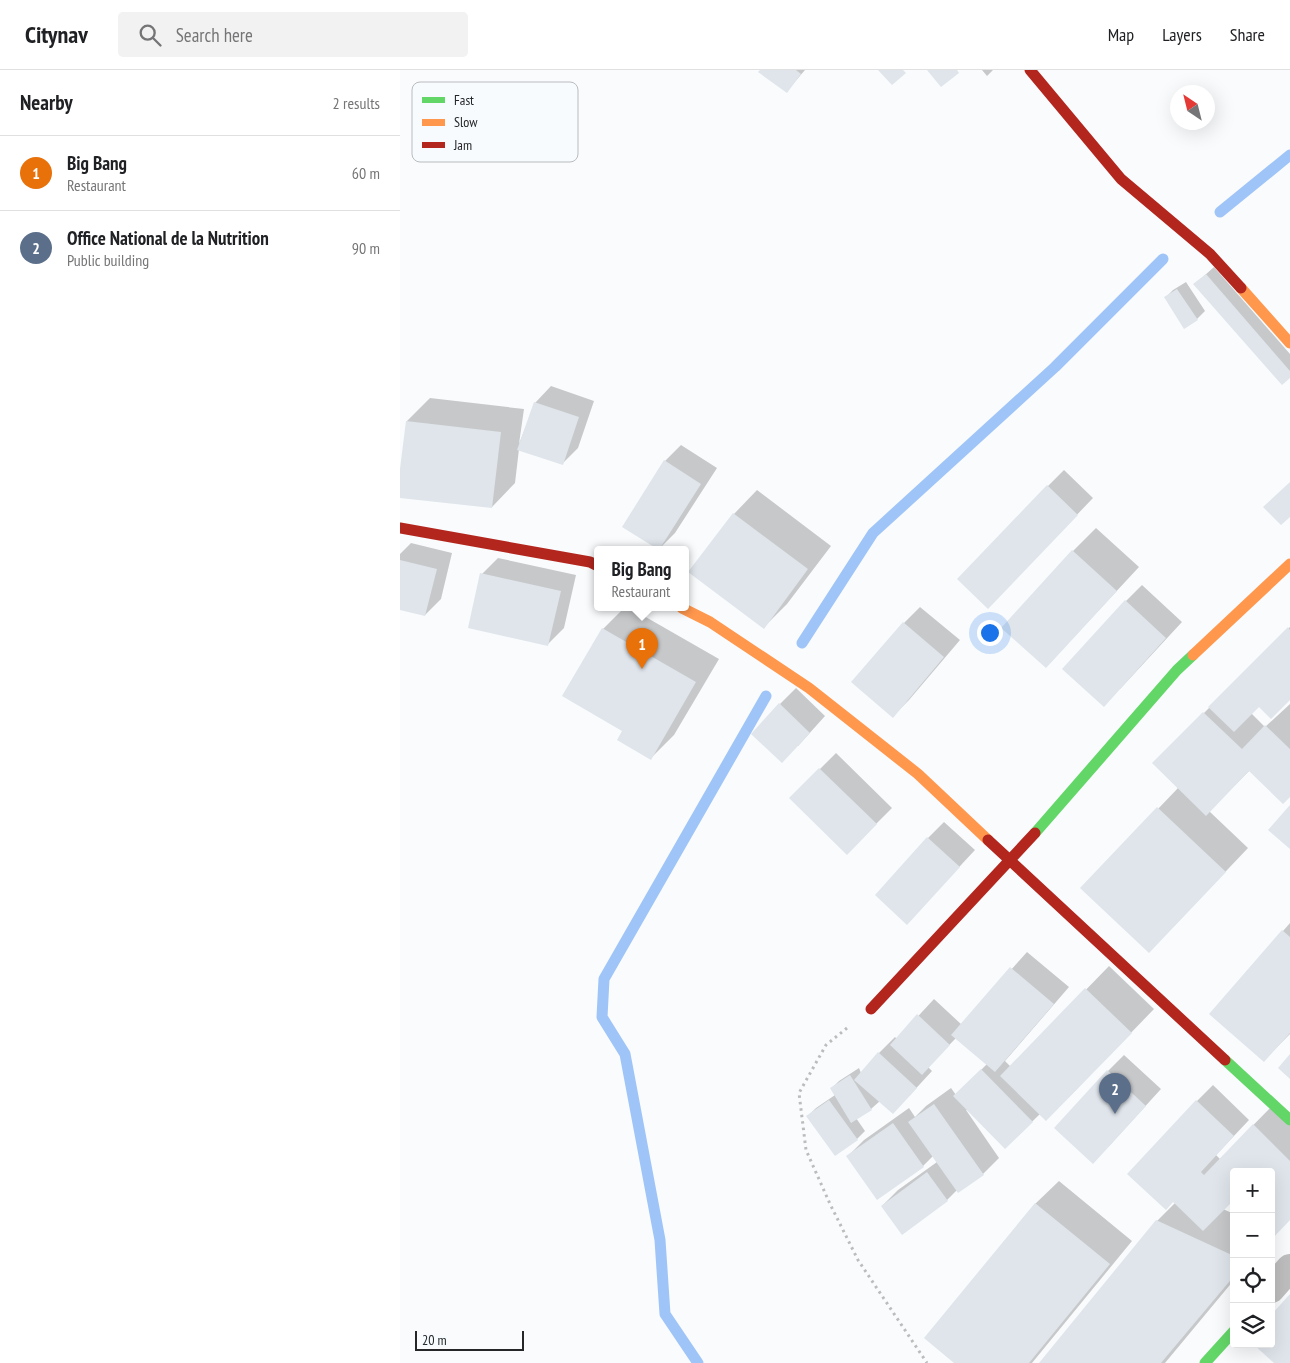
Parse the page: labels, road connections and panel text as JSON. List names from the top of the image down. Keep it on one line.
{"legend":["Fast","Slow","Jam"],"scale_bar":"20 m","north":"top left","page":{"header":"Citynav","search":"Search here","nav":["Map","Layers","Share"],"heading":["Nearby","2 results"],"list":[{"mark":"1","name":"Big Bang","note":"Restaurant","value":"60 m"},{"mark":"2","name":"Office National de la Nutrition","note":"Public building","value":"90 m"}],"popup":["Big Bang","Restaurant"],"pins":["1","2"],"map_buttons":["+","−"],"scale":"20 m"}}
